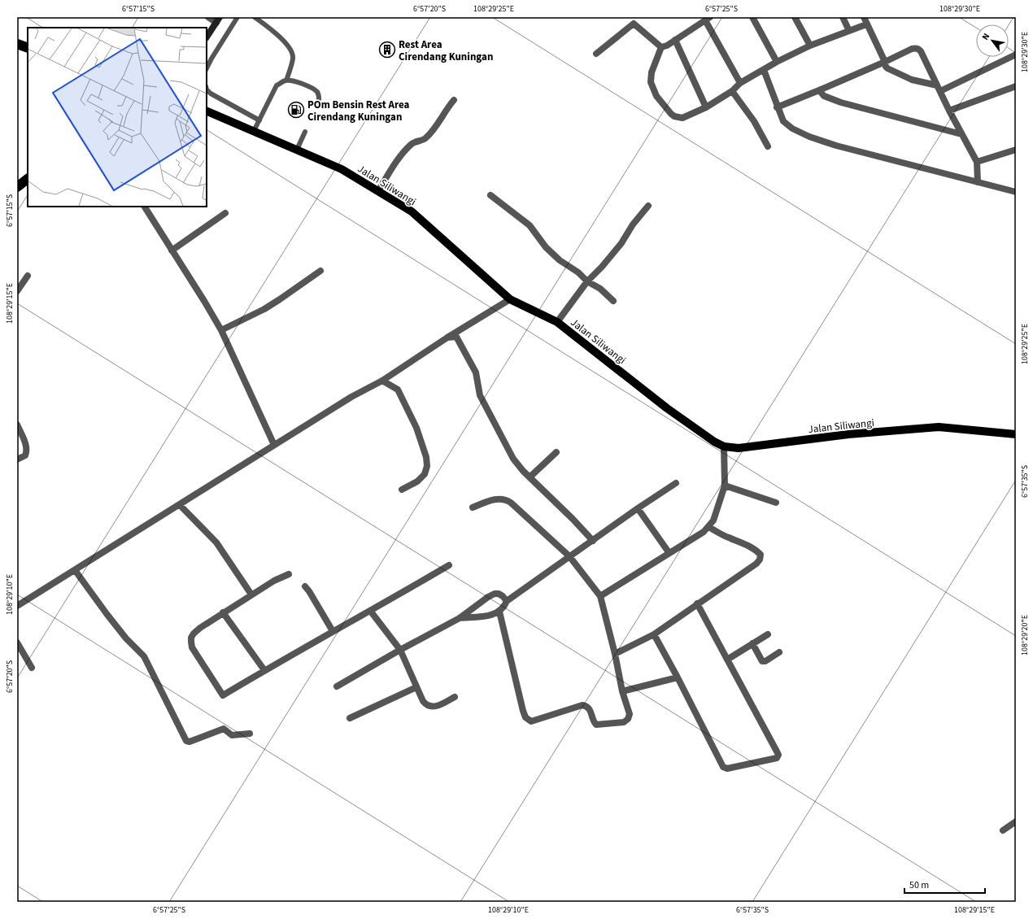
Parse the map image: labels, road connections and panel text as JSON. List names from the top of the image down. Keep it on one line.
{"streets":{"main road":["Jalan Siliwangi"]},"places":{"building":["Rest Area Cirendang Kuningan"],"fuel station":["POm Bensin Rest Area Cirendang Kuningan"]},"scale_bar":"50 m","north":"top left","coordinates":["6°57'15\"S","6°57'20\"S","108°29'25\"E","6°57'25\"S","108°29'30\"E","108°29'15\"E","6°57'35\"S","108°29'10\"E","108°29'20\"E"]}
